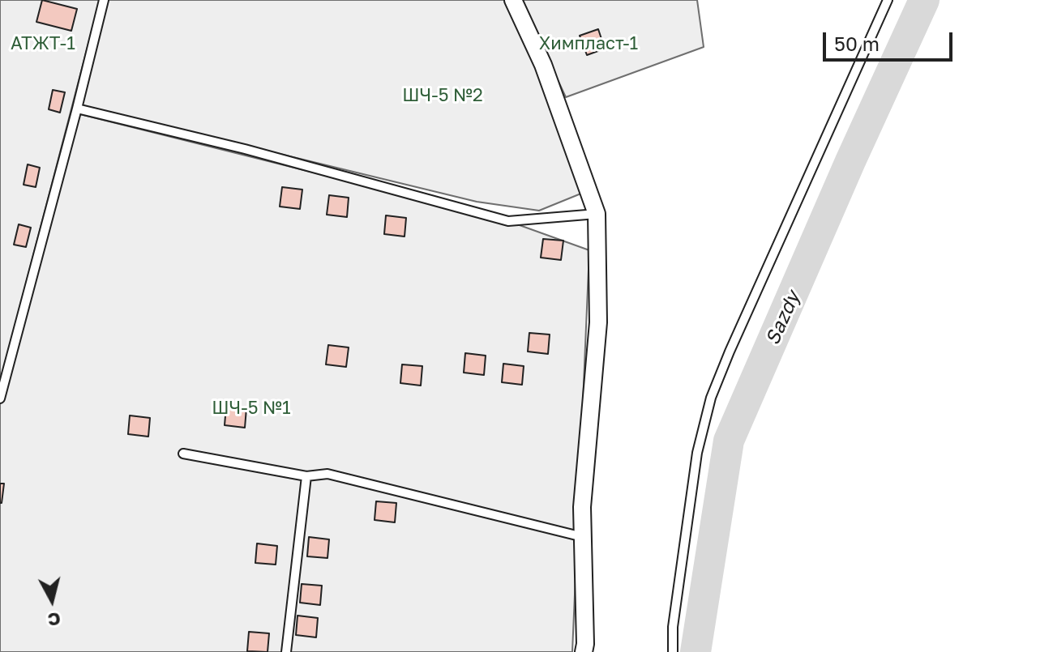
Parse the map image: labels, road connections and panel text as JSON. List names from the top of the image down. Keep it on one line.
{"water":["Sazdy"],"parks":["АТЖТ-1","Химпласт-1","ШЧ-5 №2","ШЧ-5 №1"],"scale_bar":"50 m","north":"bottom"}
